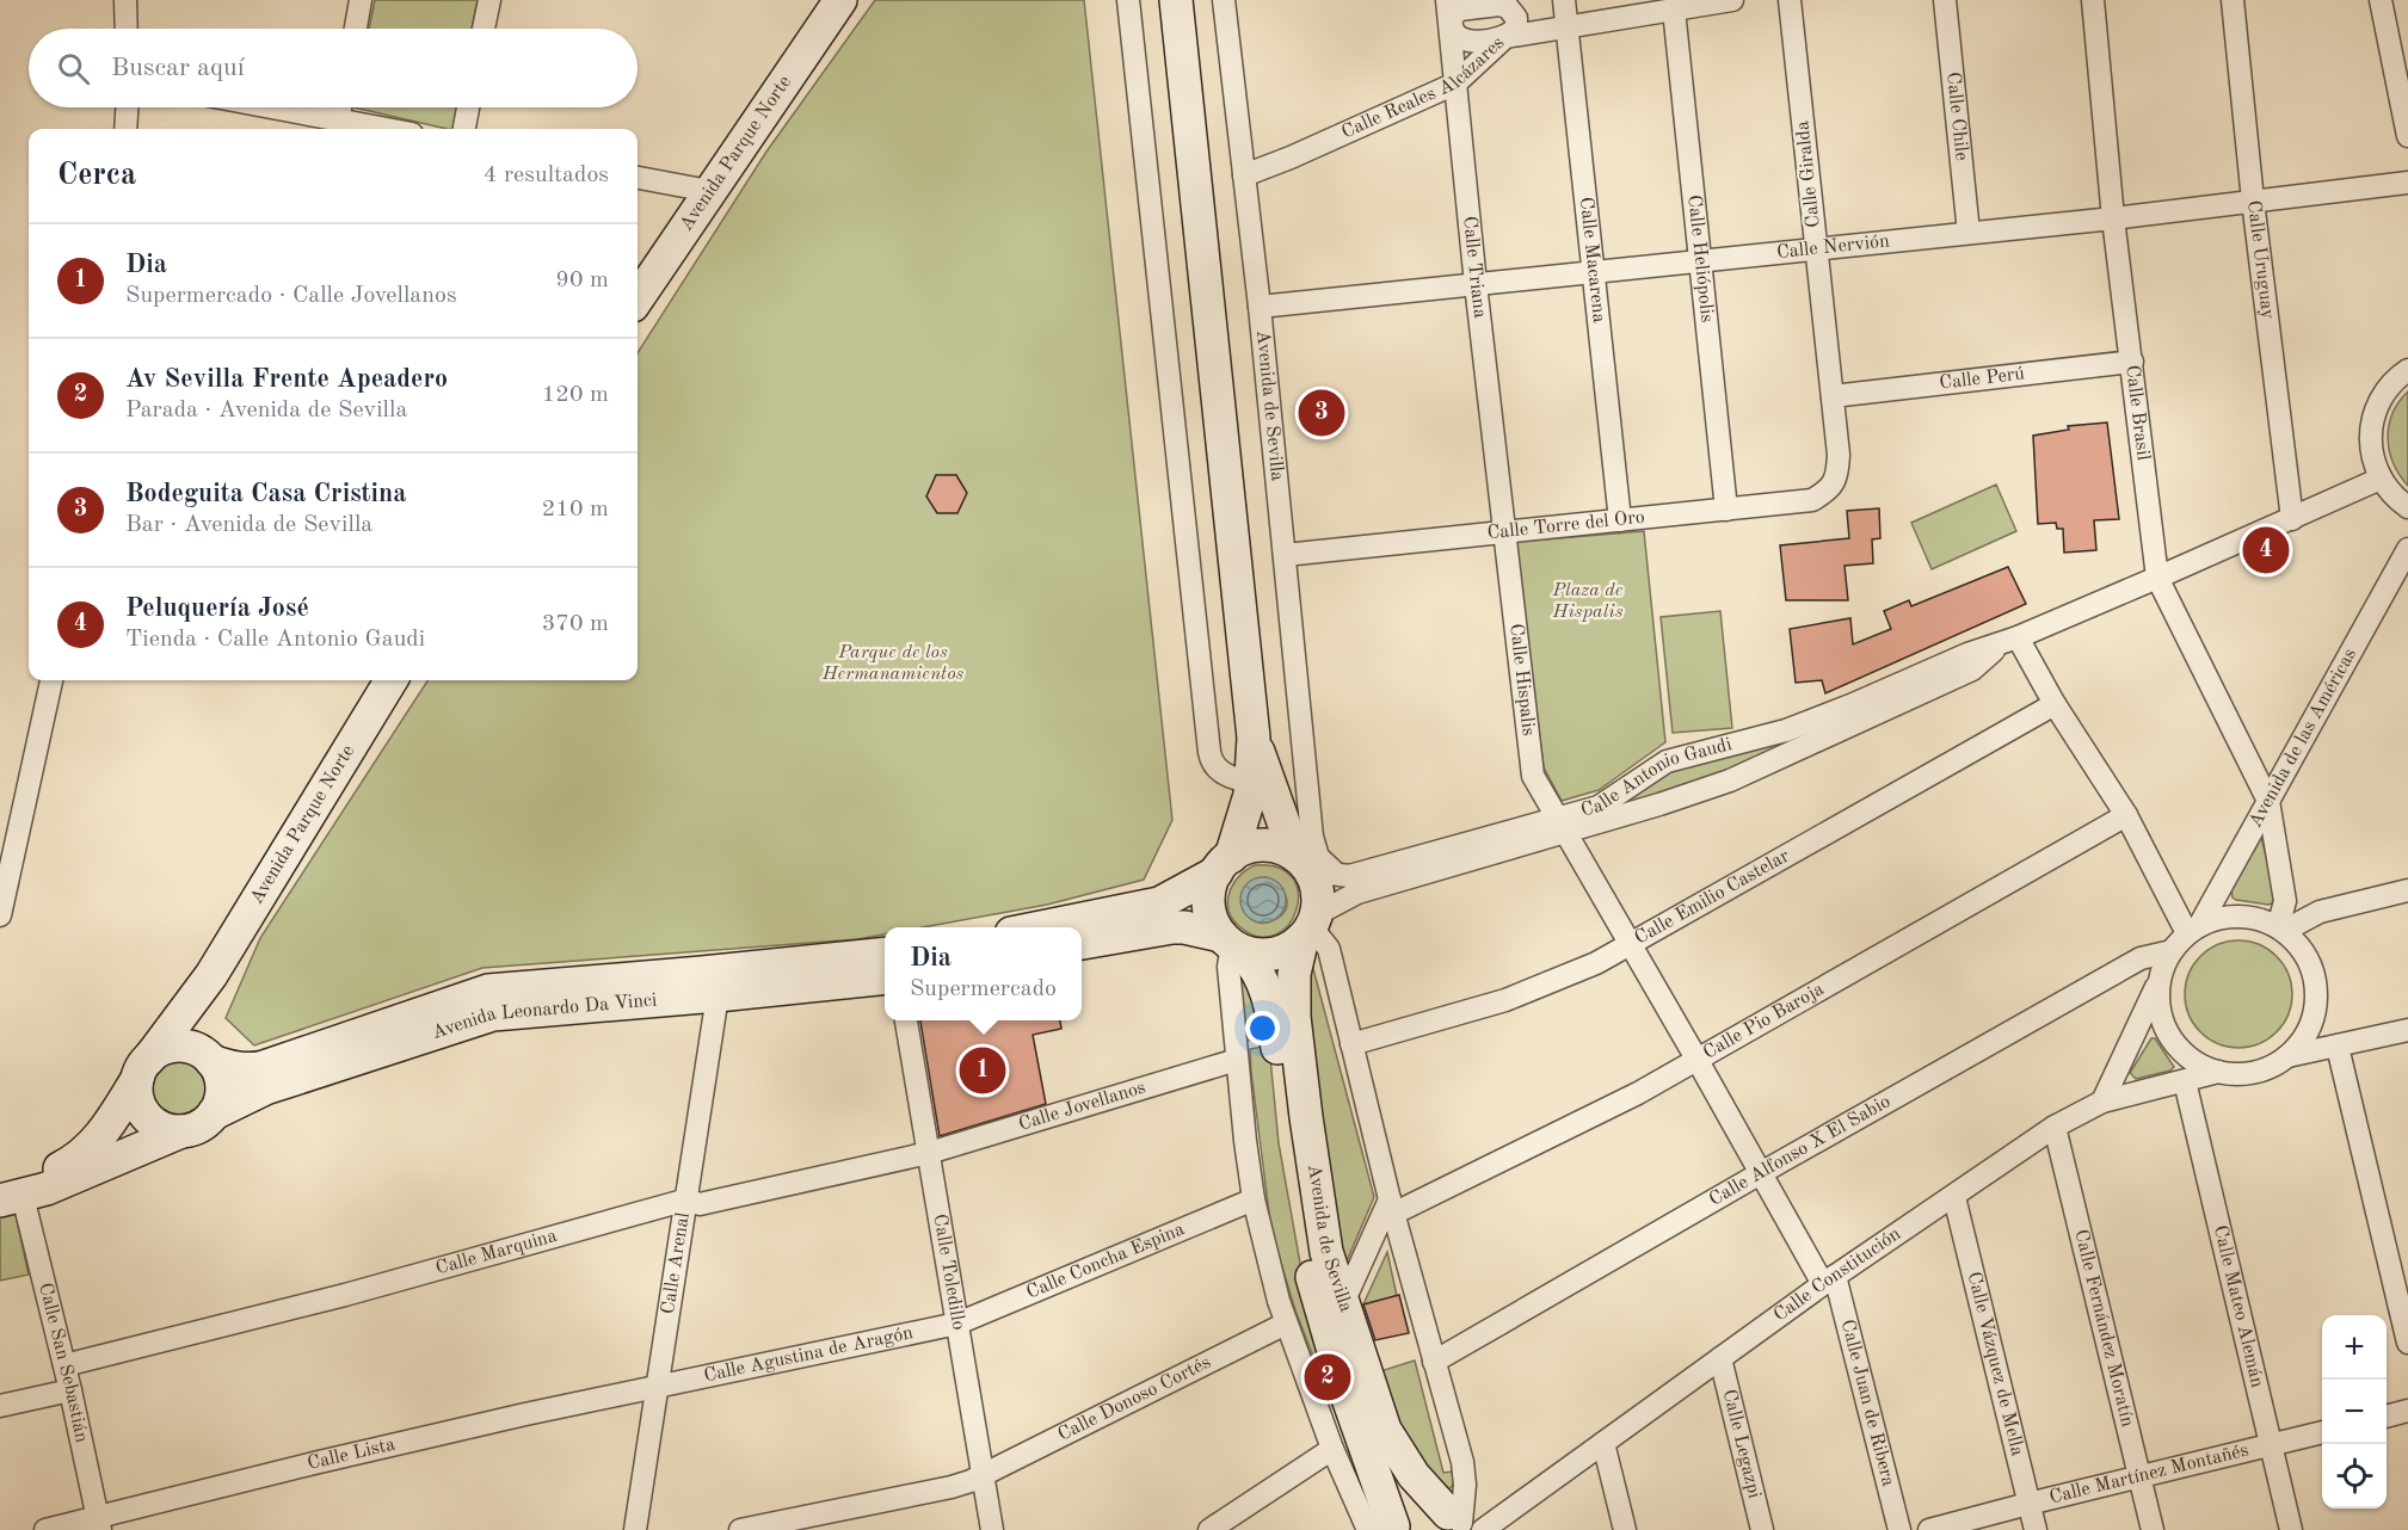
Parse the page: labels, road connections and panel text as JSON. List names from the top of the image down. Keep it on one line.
{"streets":{"street":["Calle Reales Alcázares","Calle Chile","Avenida Parque Norte","Calle Giralda","Calle Nervión","Calle Heliópolis","Calle Macarena","Calle Uruguay","Calle Triana","Calle Perú","Avenida de Sevilla","Calle Brasil","Calle Torre del Oro","Calle Hispalis","Avenida de las Américas","Calle Antonio Gaudi","Calle Emilio Castelar","Avenida Leonardo Da Vinci","Calle Pio Baroja","Calle Jovellanos","Calle Alfonso X El Sabio","Calle Marquina","Calle Concha Espina","Calle Arenal","Calle Toledillo","Calle Constitución","Calle Mateo Alemán","Calle Fernández Moratín","Calle Agustina de Aragón","Calle San Sebastián","Calle Vázquez de Mella","Calle Donoso Cortés","Calle Juan de Ribera","Calle Legazpi","Calle Lista","Calle Martínez Montañés"]},"crossings":[["Calle Reales Alcázares","Calle Heliópolis"],["Calle Reales Alcázares","Calle Macarena"],["Calle Reales Alcázares","Calle Triana"],["Calle Reales Alcázares","Avenida de Sevilla"],["Calle Chile","Calle Nervión"],["Avenida Parque Norte","Avenida Leonardo Da Vinci"],["Calle Giralda","Calle Nervión"],["Calle Giralda","Calle Perú"],["Calle Giralda","Calle Torre del Oro"],["Calle Nervión","Calle Heliópolis"],["Calle Nervión","Calle Macarena"],["Calle Nervión","Calle Uruguay"],["Calle Nervión","Calle Triana"],["Calle Nervión","Avenida de Sevilla"],["Calle Nervión","Calle Brasil"],["Calle Heliópolis","Calle Torre del Oro"],["Calle Macarena","Calle Torre del Oro"],["Calle Uruguay","Calle Antonio Gaudi"],["Calle Triana","Calle Torre del Oro"],["Calle Triana","Calle Hispalis"],["Calle Perú","Calle Brasil"],["Avenida de Sevilla","Calle Torre del Oro"],["Avenida de Sevilla","Calle Antonio Gaudi"],["Avenida de Sevilla","Calle Constitución"],["Calle Brasil","Avenida de las Américas"],["Calle Brasil","Calle Antonio Gaudi"],["Calle Brasil","Calle Alfonso X El Sabio"],["Calle Brasil","Calle Constitución"],["Calle Torre del Oro","Calle Hispalis"],["Calle Hispalis","Calle Antonio Gaudi"],["Calle Hispalis","Calle Emilio Castelar"],["Calle Hispalis","Calle Pio Baroja"],["Calle Hispalis","Calle Juan de Ribera"],["Avenida de las Américas","Calle Alfonso X El Sabio"],["Avenida de las Américas","Calle Constitución"],["Avenida Leonardo Da Vinci","Calle Arenal"],["Calle Pio Baroja","Calle Juan de Ribera"],["Calle Jovellanos","Calle Marquina"],["Calle Jovellanos","Calle Toledillo"],["Calle Alfonso X El Sabio","Calle Constitución"],["Calle Alfonso X El Sabio","Calle Juan de Ribera"],["Calle Marquina","Calle Arenal"],["Calle Marquina","Calle Toledillo"],["Calle Marquina","Calle San Sebastián"],["Calle Concha Espina","Calle Toledillo"],["Calle Concha Espina","Calle Agustina de Aragón"],["Calle Arenal","Calle Agustina de Aragón"],["Calle Arenal","Calle Lista"],["Calle Toledillo","Calle Agustina de Aragón"],["Calle Toledillo","Calle Donoso Cortés"],["Calle Constitución","Calle Mateo Alemán"],["Calle Constitución","Calle Fernández Moratín"],["Calle Constitución","Calle Vázquez de Mella"],["Calle Constitución","Calle Juan de Ribera"],["Calle Constitución","Calle Legazpi"],["Calle Mateo Alemán","Calle Martínez Montañés"],["Calle Fernández Moratín","Calle Martínez Montañés"],["Calle Agustina de Aragón","Calle Lista"],["Calle San Sebastián","Calle Lista"],["Calle Vázquez de Mella","Calle Martínez Montañés"]],"parks":["Plaza de Hispalis","Parque de los Hermanamientos"],"page":{"search":"Buscar aquí","heading":["Cerca","4 resultados"],"list":[{"mark":"1","name":"Dia","note":"Supermercado · Calle Jovellanos","value":"90 m"},{"mark":"2","name":"Av Sevilla Frente Apeadero","note":"Parada · Avenida de Sevilla","value":"120 m"},{"mark":"3","name":"Bodeguita Casa Cristina","note":"Bar · Avenida de Sevilla","value":"210 m"},{"mark":"4","name":"Peluquería José","note":"Tienda · Calle Antonio Gaudi","value":"370 m"}],"pins":["3","4","1","2"],"popup":["Dia","Supermercado"],"map_buttons":["+","−"]}}
